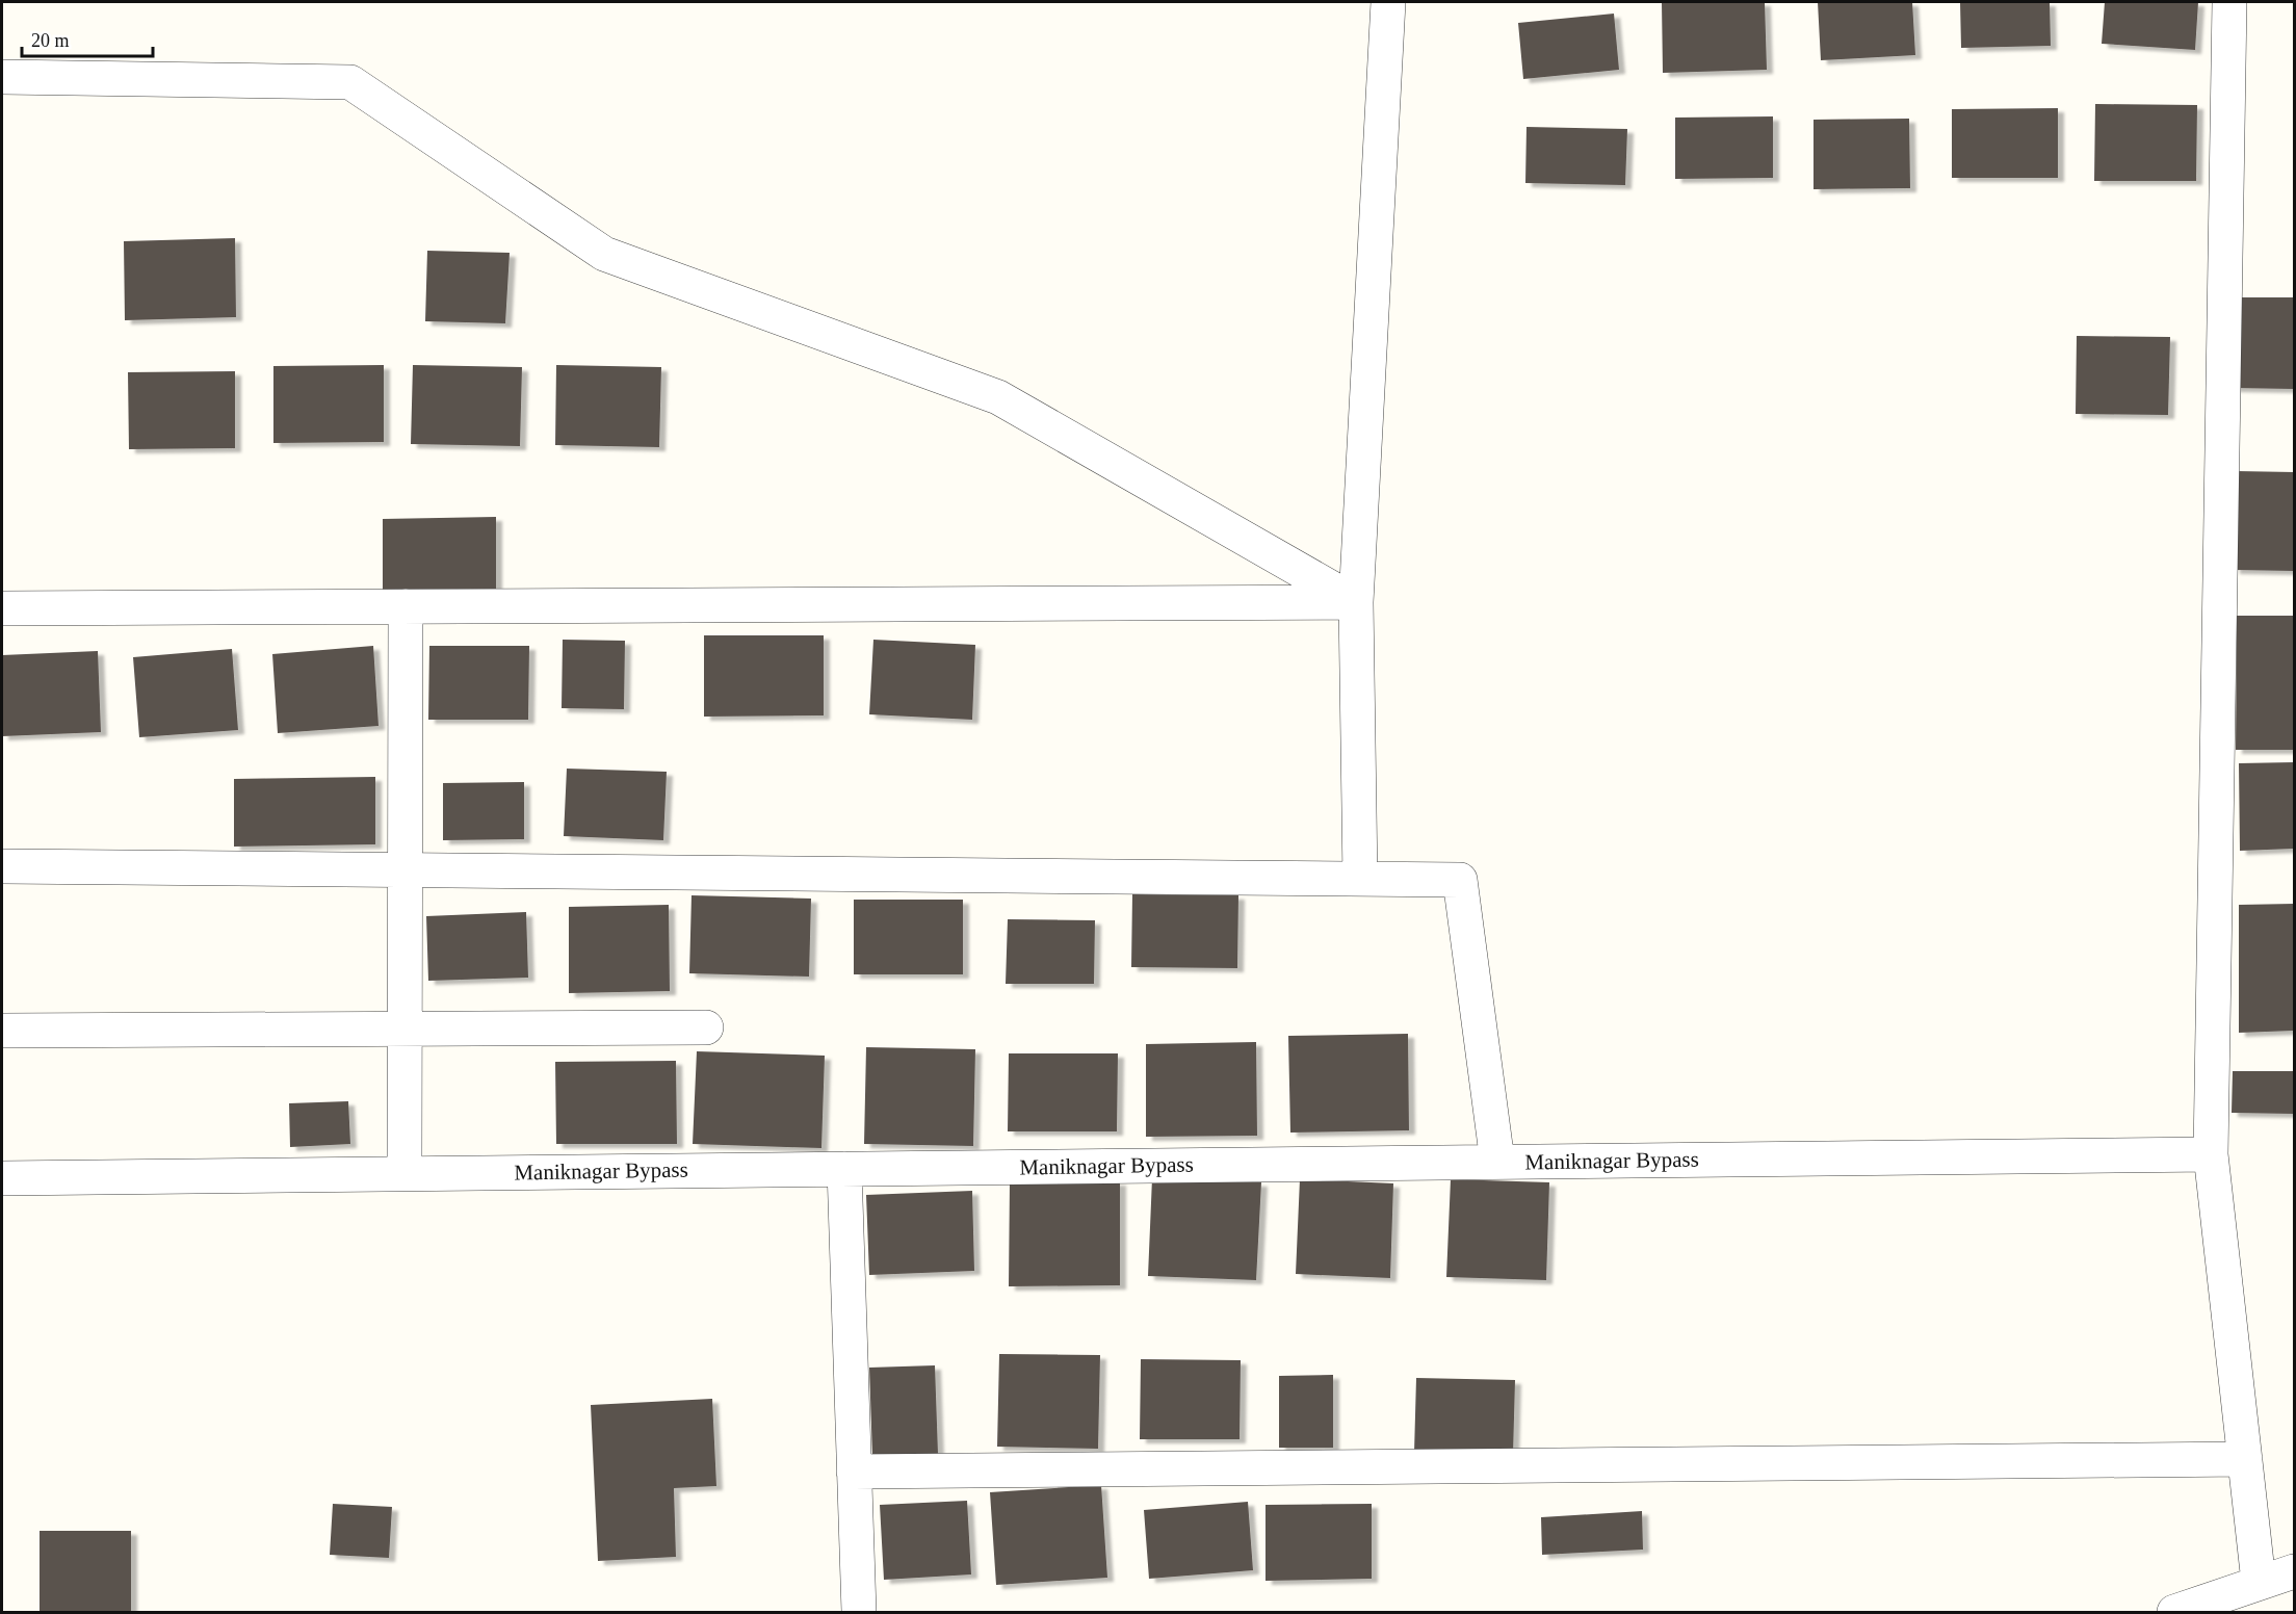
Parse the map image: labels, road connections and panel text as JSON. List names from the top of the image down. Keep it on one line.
{"streets":{"street":["Maniknagar Bypass"]},"scale_bar":"20 m"}
